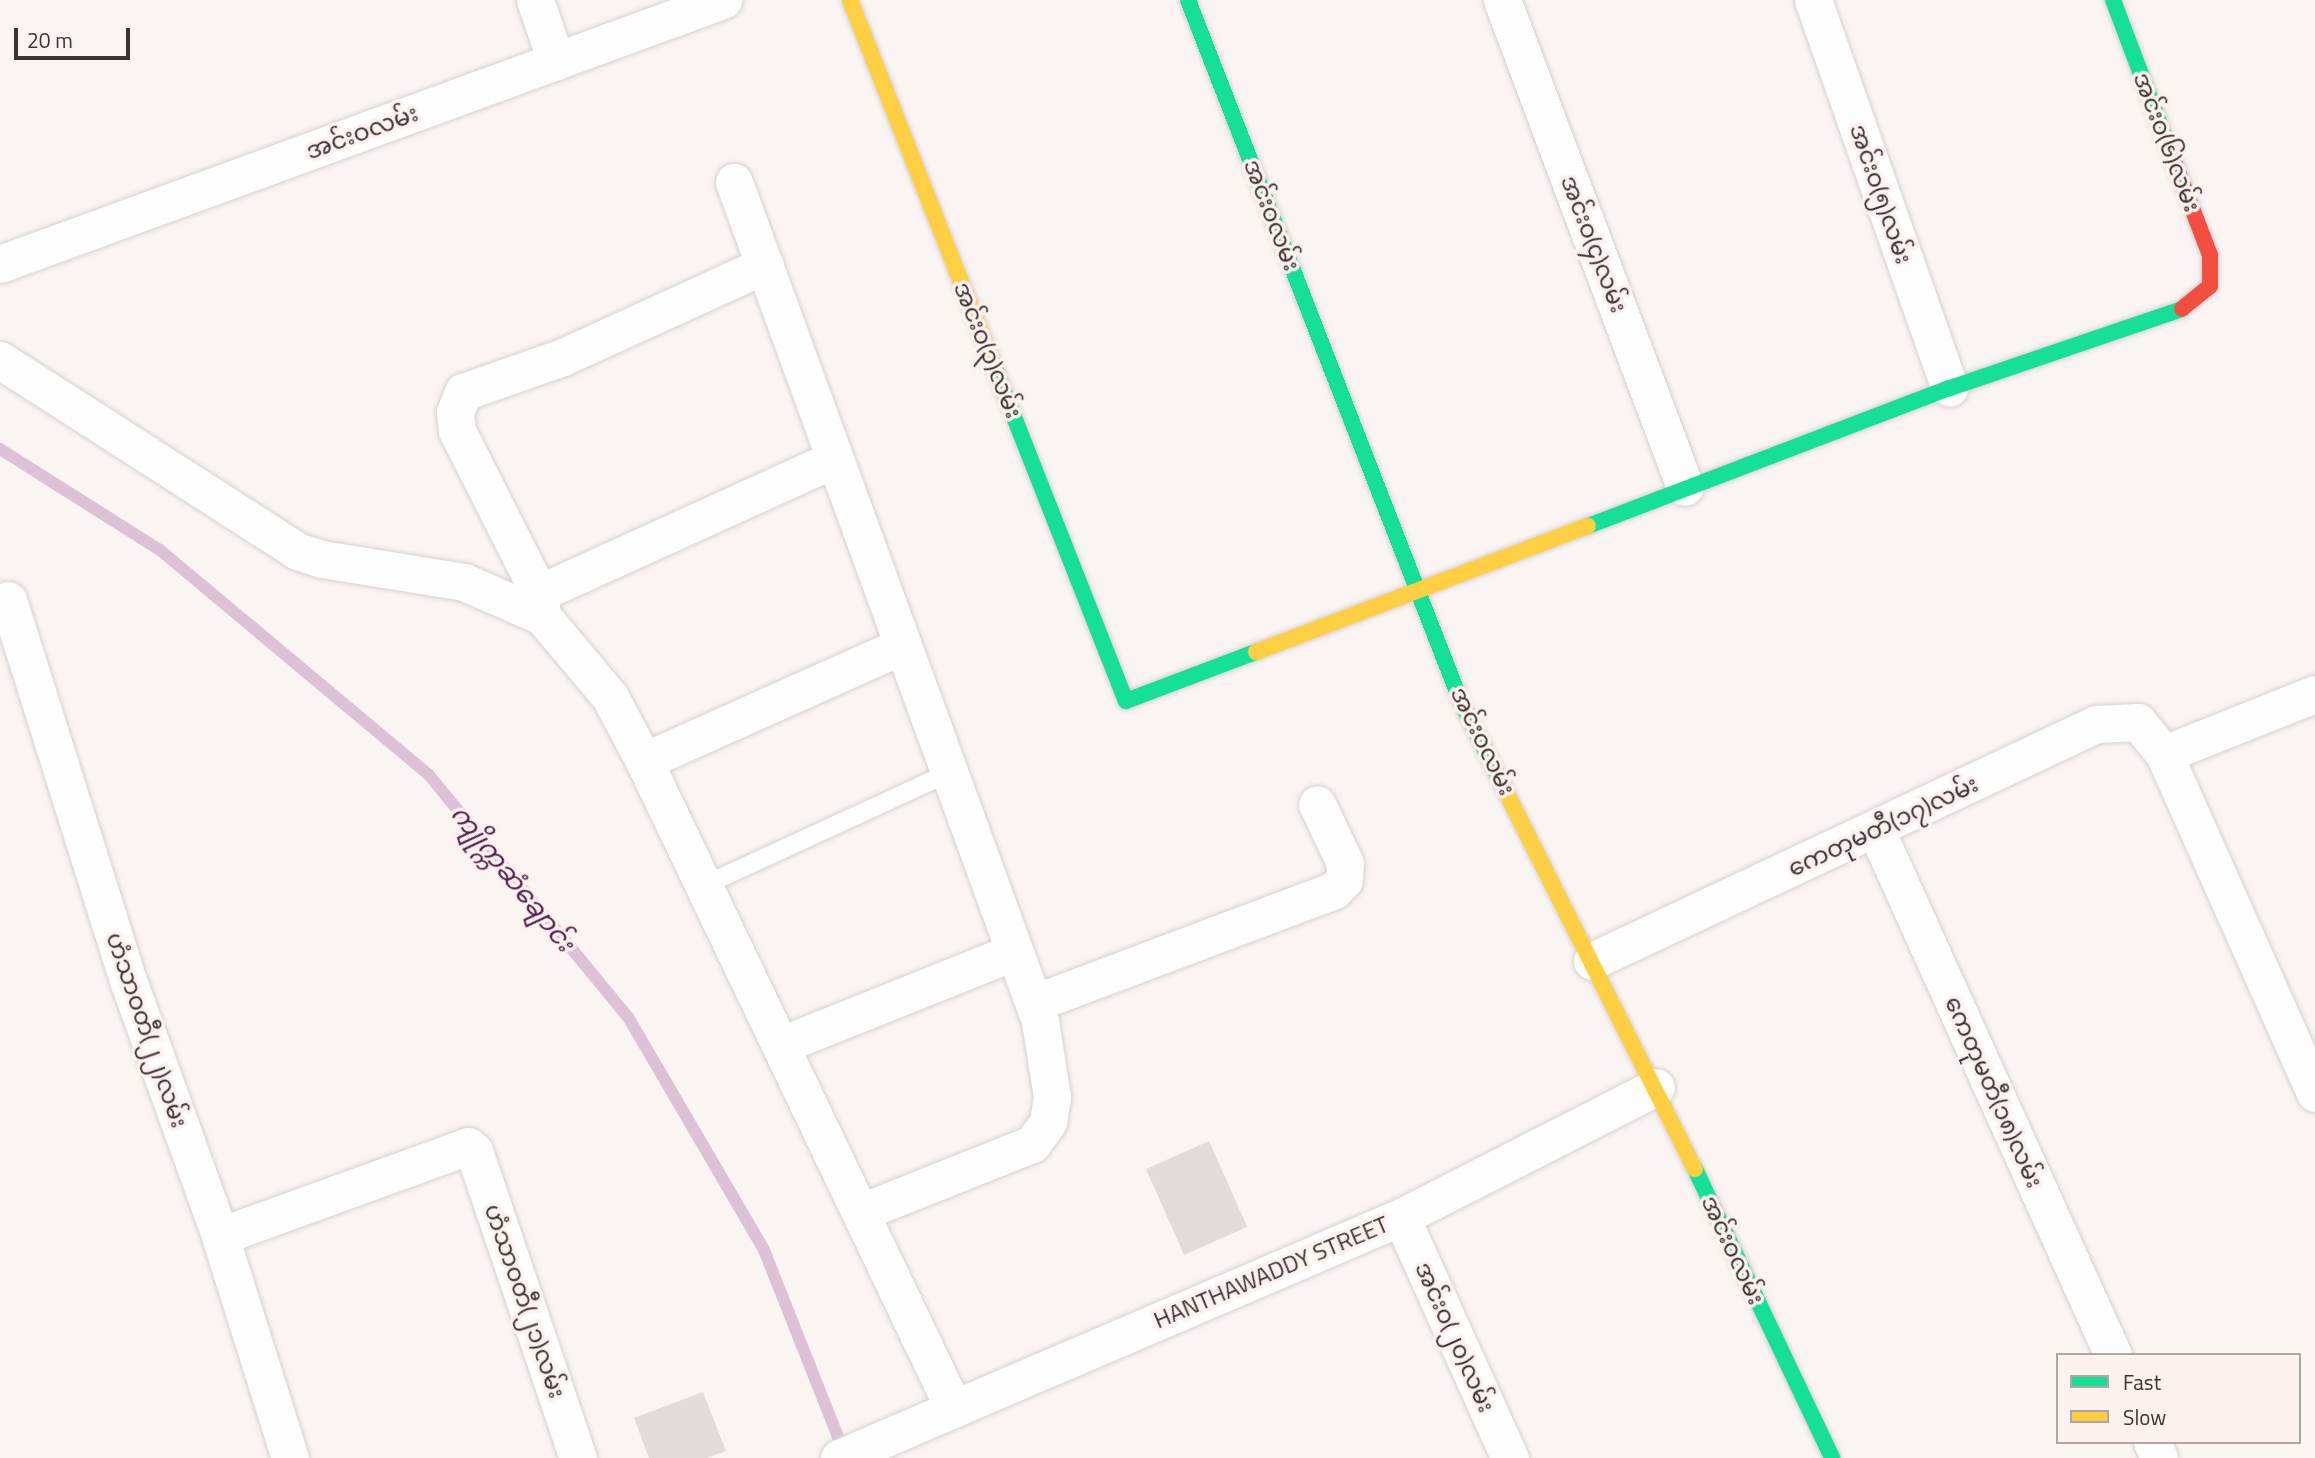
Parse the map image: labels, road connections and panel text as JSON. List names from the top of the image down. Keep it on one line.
{"streets":{"street":["အင်းဝလမ်း","အင်းဝ(၆)လမ်း","အင်းဝ(၅)လမ်း","အင်းဝ(၄)လမ်း","အင်းဝ(၃)လမ်း","ကေတုမတီ(၁၇)လမ်း","ဟံသာဝတီ(၂၂)လမ်း","ကေတုမတီ(၁၈)လမ်း","HANTHAWADDY STREET","ဟံသာဝတီ(၂၁)လမ်း","အင်းဝ(၂၀)လမ်း"]},"crossings":[["အင်းဝလမ်း","အင်းဝ(၃)လမ်း"],["အင်းဝလမ်း","ကေတုမတီ(၁၇)လမ်း"],["အင်းဝလမ်း","HANTHAWADDY STREET"],["အင်းဝ(၆)လမ်း","အင်းဝ(၅)လမ်း"],["ကေတုမတီ(၁၇)လမ်း","ကေတုမတီ(၁၈)လမ်း"],["ဟံသာဝတီ(၂၂)လမ်း","ဟံသာဝတီ(၂၁)လမ်း"],["HANTHAWADDY STREET","အင်းဝ(၂၀)လမ်း"]],"water":["ကျိုက္ကဆံချောင်း"],"legend":["Fast","Slow"],"scale_bar":"20 m"}
